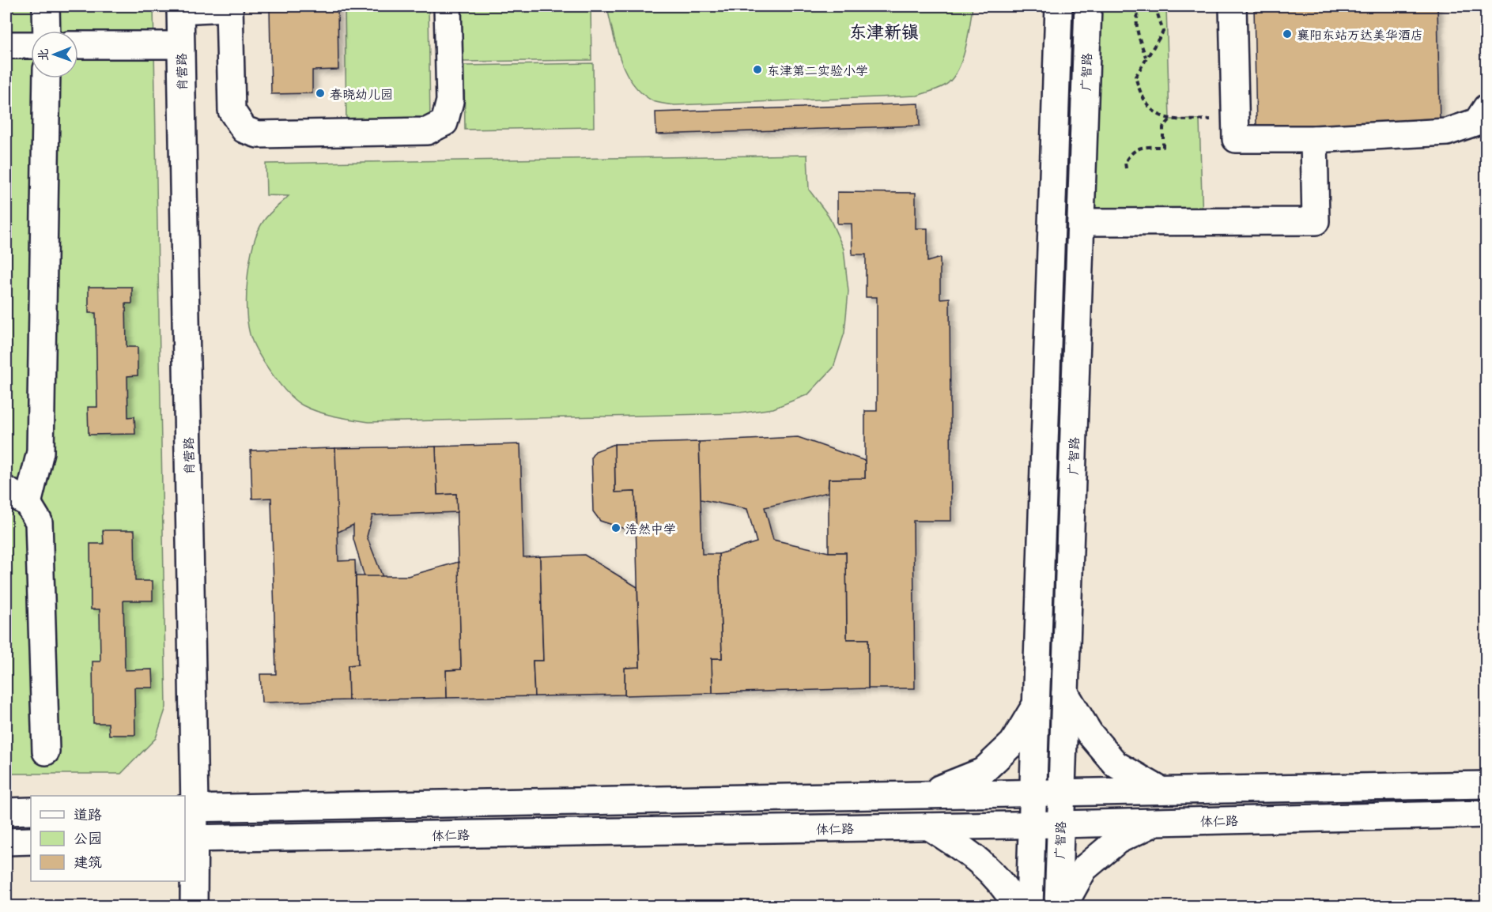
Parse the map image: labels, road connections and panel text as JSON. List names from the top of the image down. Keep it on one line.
{"streets":{"street":["肖营路","广智路","体仁路"]},"crossings":[["肖营路","体仁路"],["广智路","体仁路"]],"districts":["东津新镇"],"places":["襄阳东站万达美华酒店","东津第二实验小学","春晓幼儿园","浩然中学"],"legend":["道路","公园","建筑"],"north":"left"}
